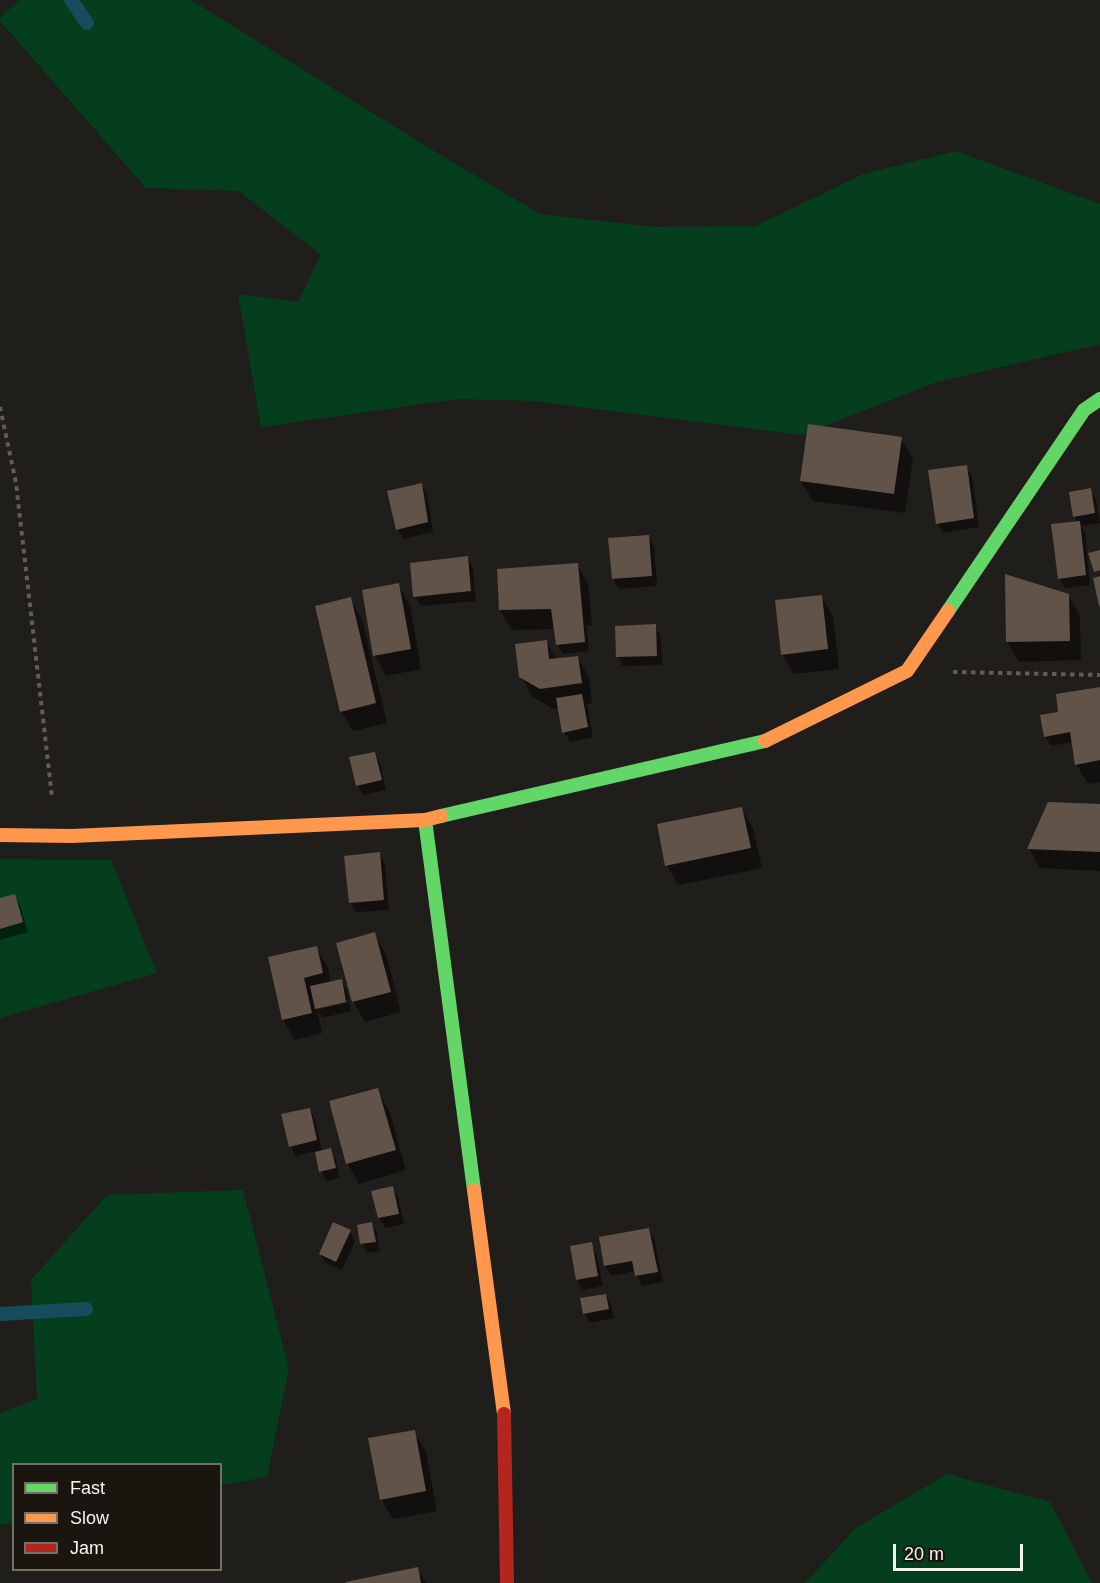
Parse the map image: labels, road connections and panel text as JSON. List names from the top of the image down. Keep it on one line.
{"legend":["Fast","Slow","Jam"],"scale_bar":"20 m"}
